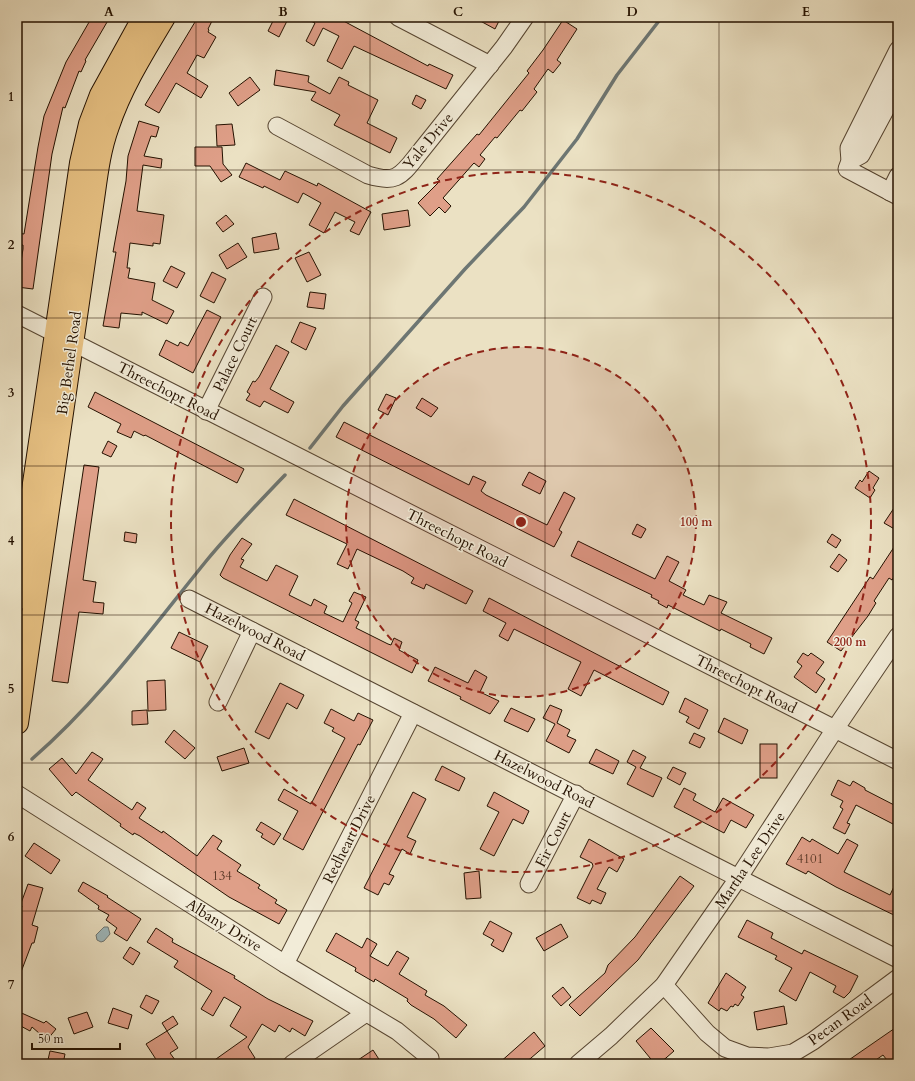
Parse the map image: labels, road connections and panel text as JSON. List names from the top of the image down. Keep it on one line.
{"streets":{"main road":["Big Bethel Road"],"street":["Yale Drive","Palace Court","Threechopt Road","Hazelwood Road","Redheart Drive","Fir Court","Martha Lee Drive","Albany Drive","Pecan Road"]},"crossings":[["Palace Court","Threechopt Road"],["Big Bethel Road","Threechopt Road"],["Threechopt Road","Martha Lee Drive"],["Hazelwood Road","Redheart Drive"],["Hazelwood Road","Fir Court"],["Hazelwood Road","Martha Lee Drive"],["Redheart Drive","Albany Drive"],["Martha Lee Drive","Pecan Road"]],"house_numbers":["4101","134"],"scale_bar":"50 m","grid":{"columns":["A","B","C","D","E"],"rows":["1","2","3","4","5","6","7"]},"rings":["100 m","200 m"]}
